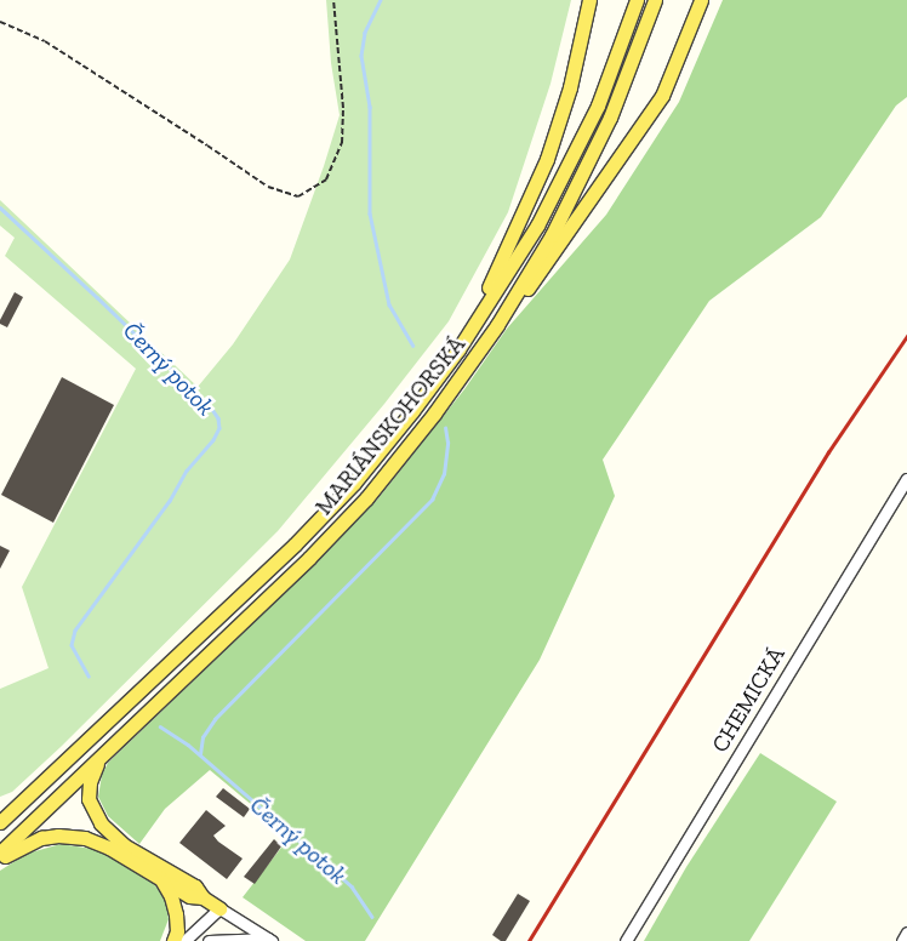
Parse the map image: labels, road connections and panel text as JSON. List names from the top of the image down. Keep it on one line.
{"streets":{"main road":["MARIÁNSKOHORSKÁ"],"street":["CHEMICKÁ"]},"water":["Černý potok"]}
